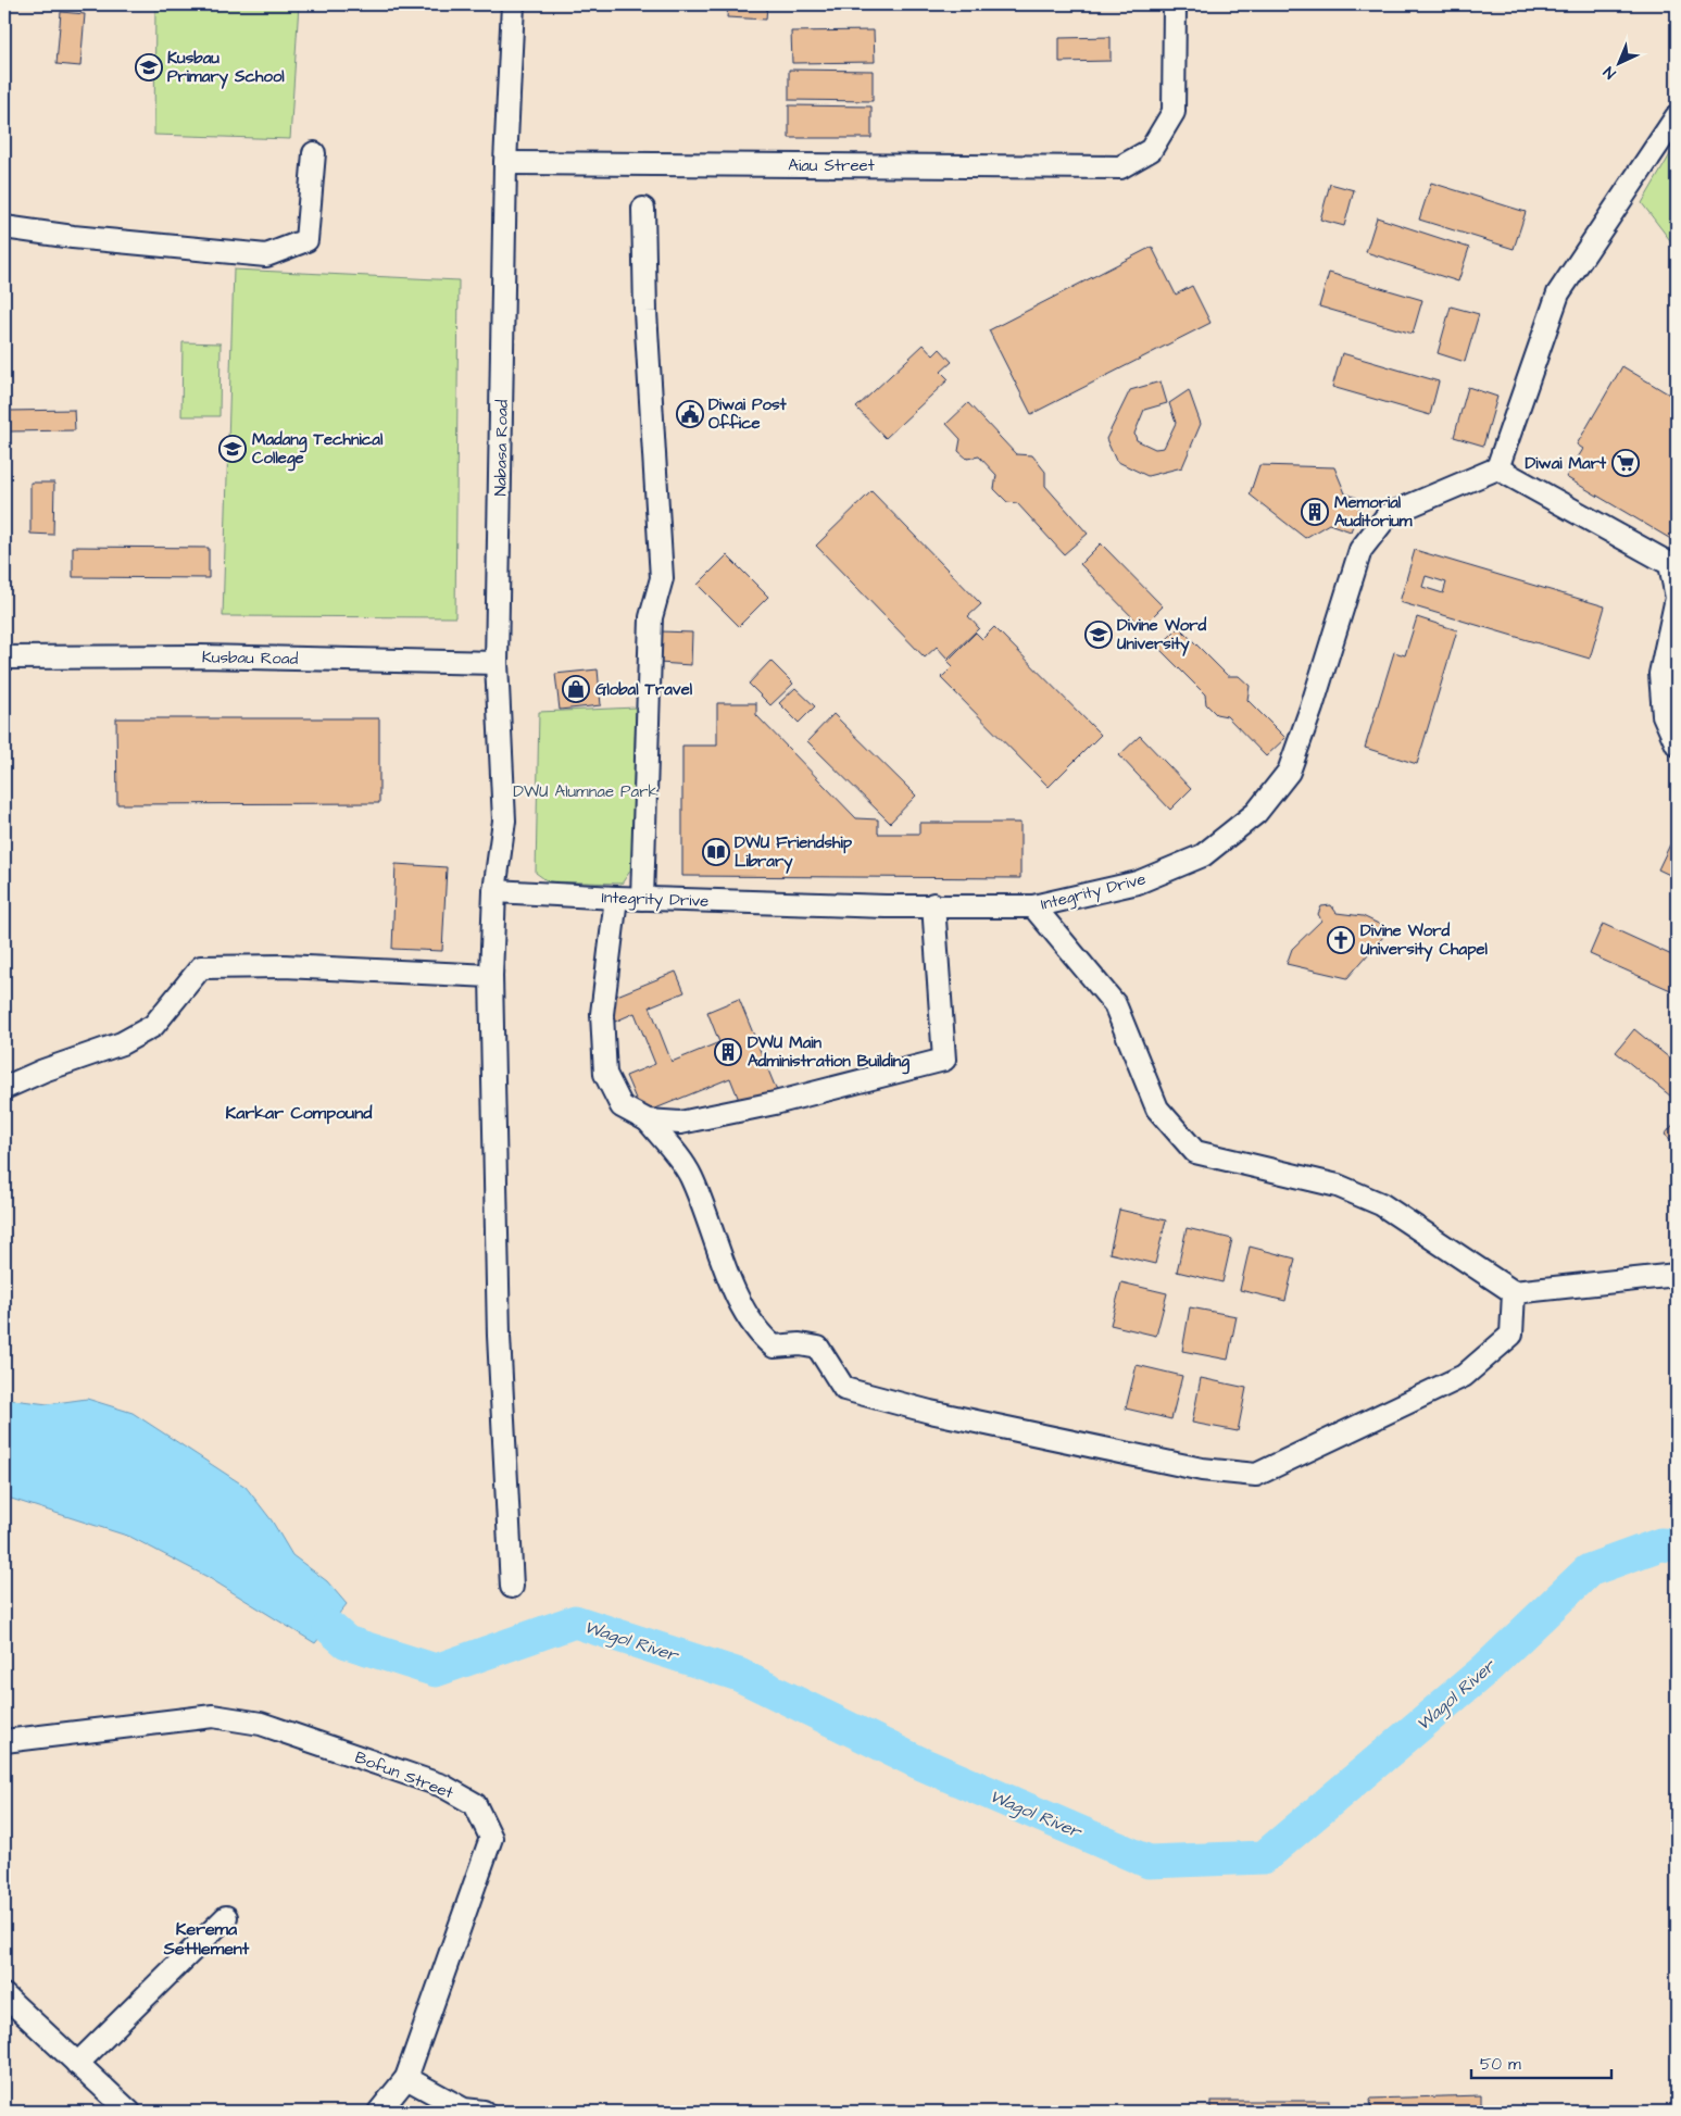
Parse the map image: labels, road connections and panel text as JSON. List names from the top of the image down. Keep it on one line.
{"streets":{"street":["Aiau Street","Nabasa Road","Kusbau Road","Integrity Drive","Bofun Street"]},"crossings":[["Aiau Street","Nabasa Road"],["Nabasa Road","Kusbau Road"],["Nabasa Road","Integrity Drive"]],"districts":["Karkar Compound","Kerema Settlement"],"water":["Wagol River"],"parks":["DWU Alumnae Park"],"places":{"school or university":["Kusbau Primary School","Madang Technical College","Divine Word University"],"public building":["Diwai Post Office"],"supermarket":["Diwai Mart"],"building":["Memorial Auditorium","DWU Main Administration Building"],"shop":["Global Travel"],"library":["DWU Friendship Library"],"church":["Divine Word University Chapel"]},"scale_bar":"50 m","north":"bottom left"}
